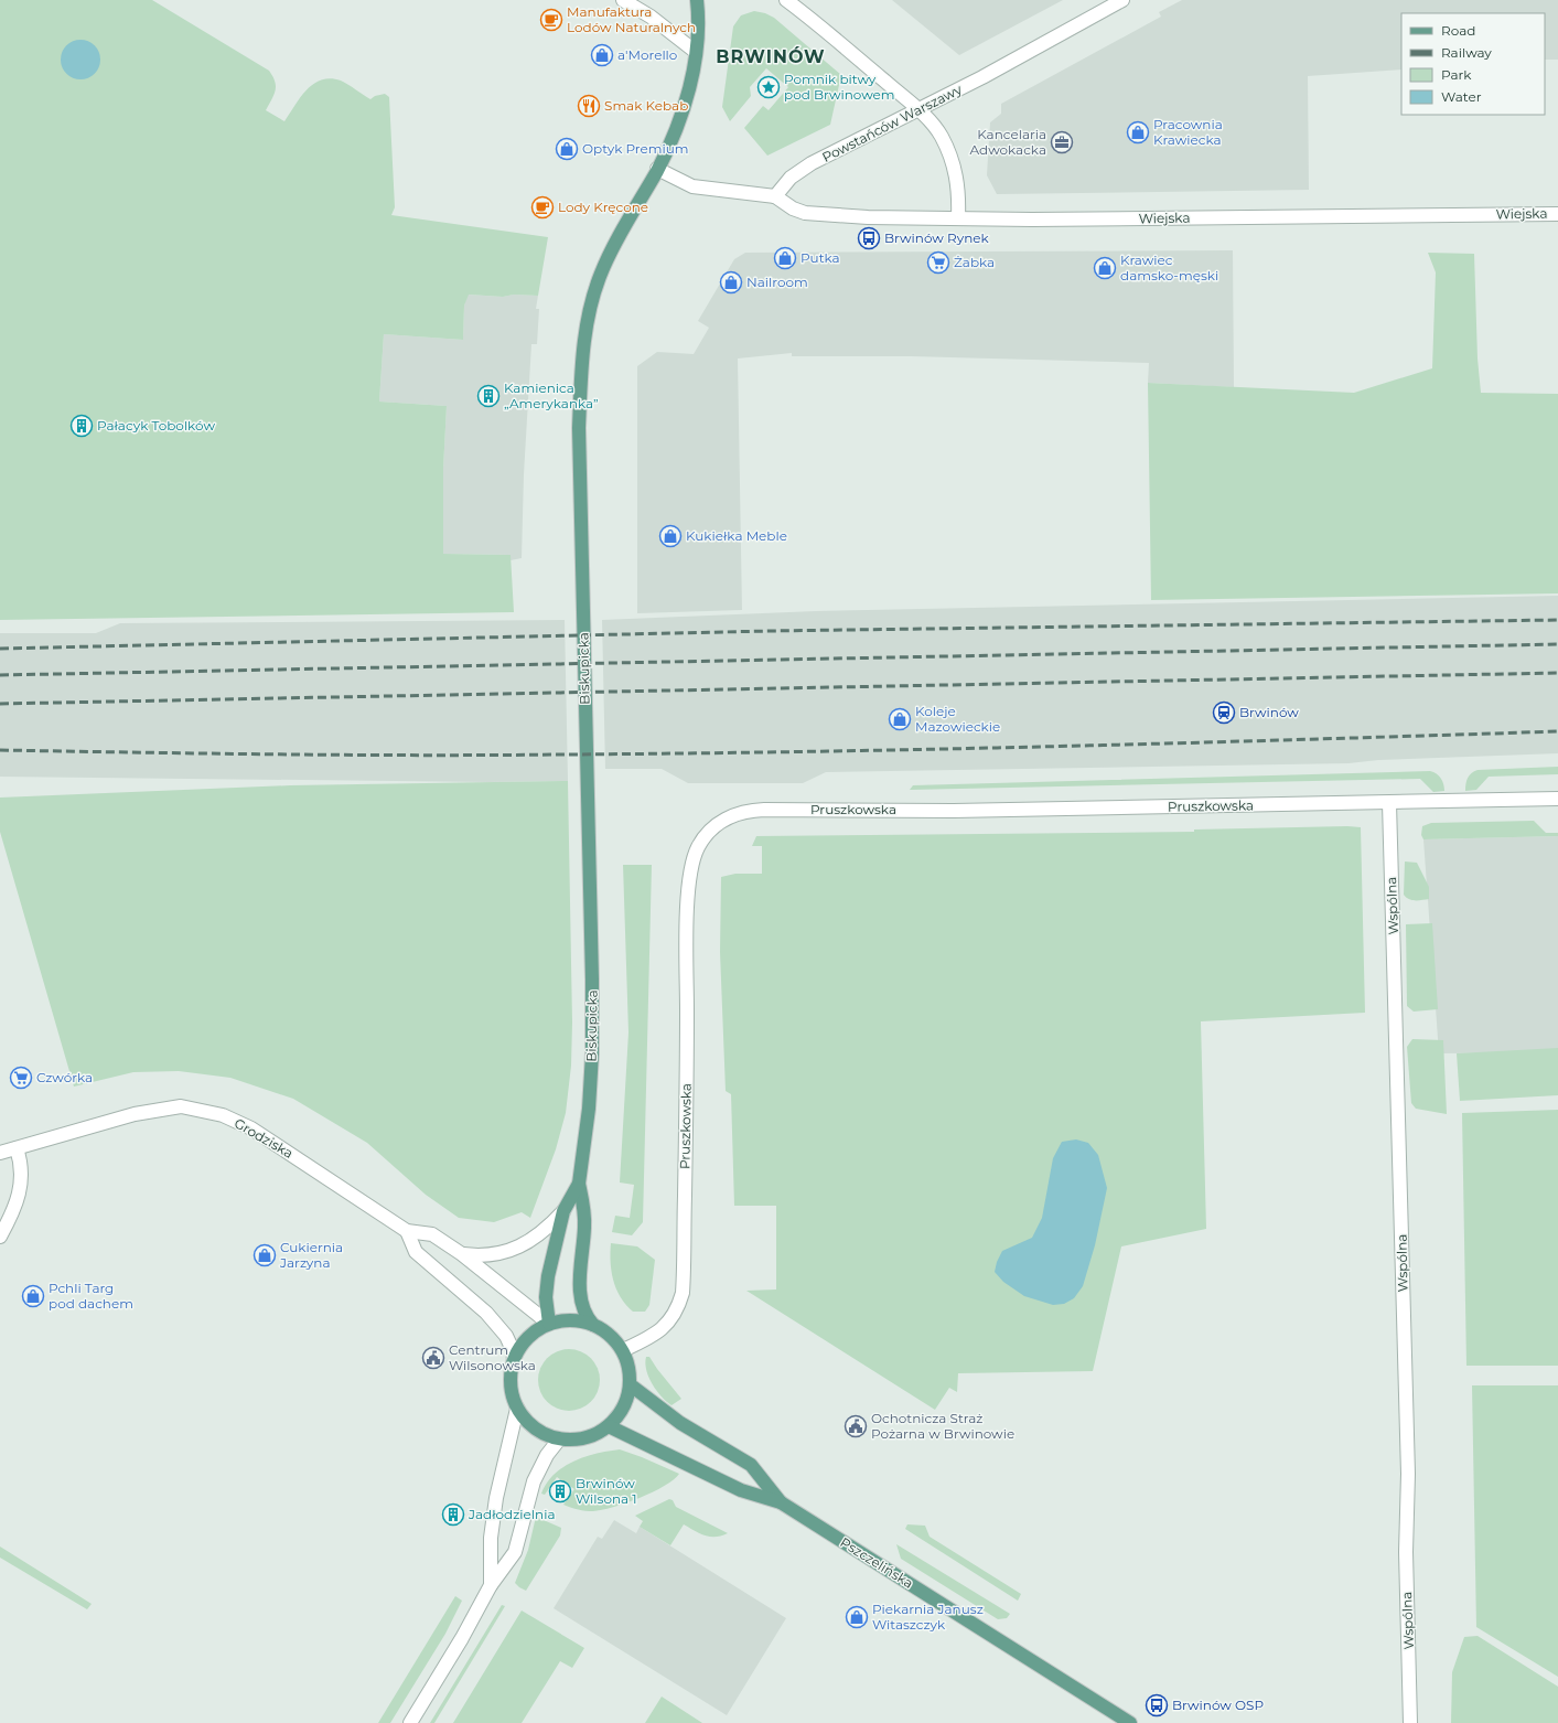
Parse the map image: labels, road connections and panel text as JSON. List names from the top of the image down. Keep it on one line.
{"streets":{"main road":["Biskupicka","Pszczelińska"],"street":["Powstańców Warszawy","Wiejska","Pruszkowska","Wspólna","Grodziska"]},"crossings":[["Powstańców Warszawy","Wiejska"],["Biskupicka","Pruszkowska"],["Biskupicka","Grodziska"],["Biskupicka","Pszczelińska"],["Pruszkowska","Wspólna"],["Pruszkowska","Grodziska"],["Pruszkowska","Pszczelińska"],["Grodziska","Pszczelińska"]],"districts":["BRWINÓW"],"places":{"cafe":["Manufaktura Lodów Naturalnych","Lody Kręcone"],"shop":["a'Morello","Pracownia Krawiecka","Optyk Premium","Putka","Krawiec damsko-męski","Nailroom","Kukiełka Meble","Koleje Mazowieckie","Cukiernia Jarzyna","Pchli Targ pod dachem","Piekarnia Janusz Witaszczyk"],"place":["Pomnik bitwy pod Brwinowem"],"restaurant":["Smak Kebab"],"office":["Kancelaria Adwokacka"],"bus stop":["Brwinów Rynek","Brwinów OSP"],"supermarket":["Żabka","Czwórka"],"building":["Kamienica „Amerykanka”","Pałacyk Tobolków","Brwinów Wilsona 1","Jadłodzielnia"],"station":["Brwinów"],"public building":["Centrum Wilsonowska","Ochotnicza Straż Pożarna w Brwinowie"]},"legend":["Road","Railway","Park","Water"]}
